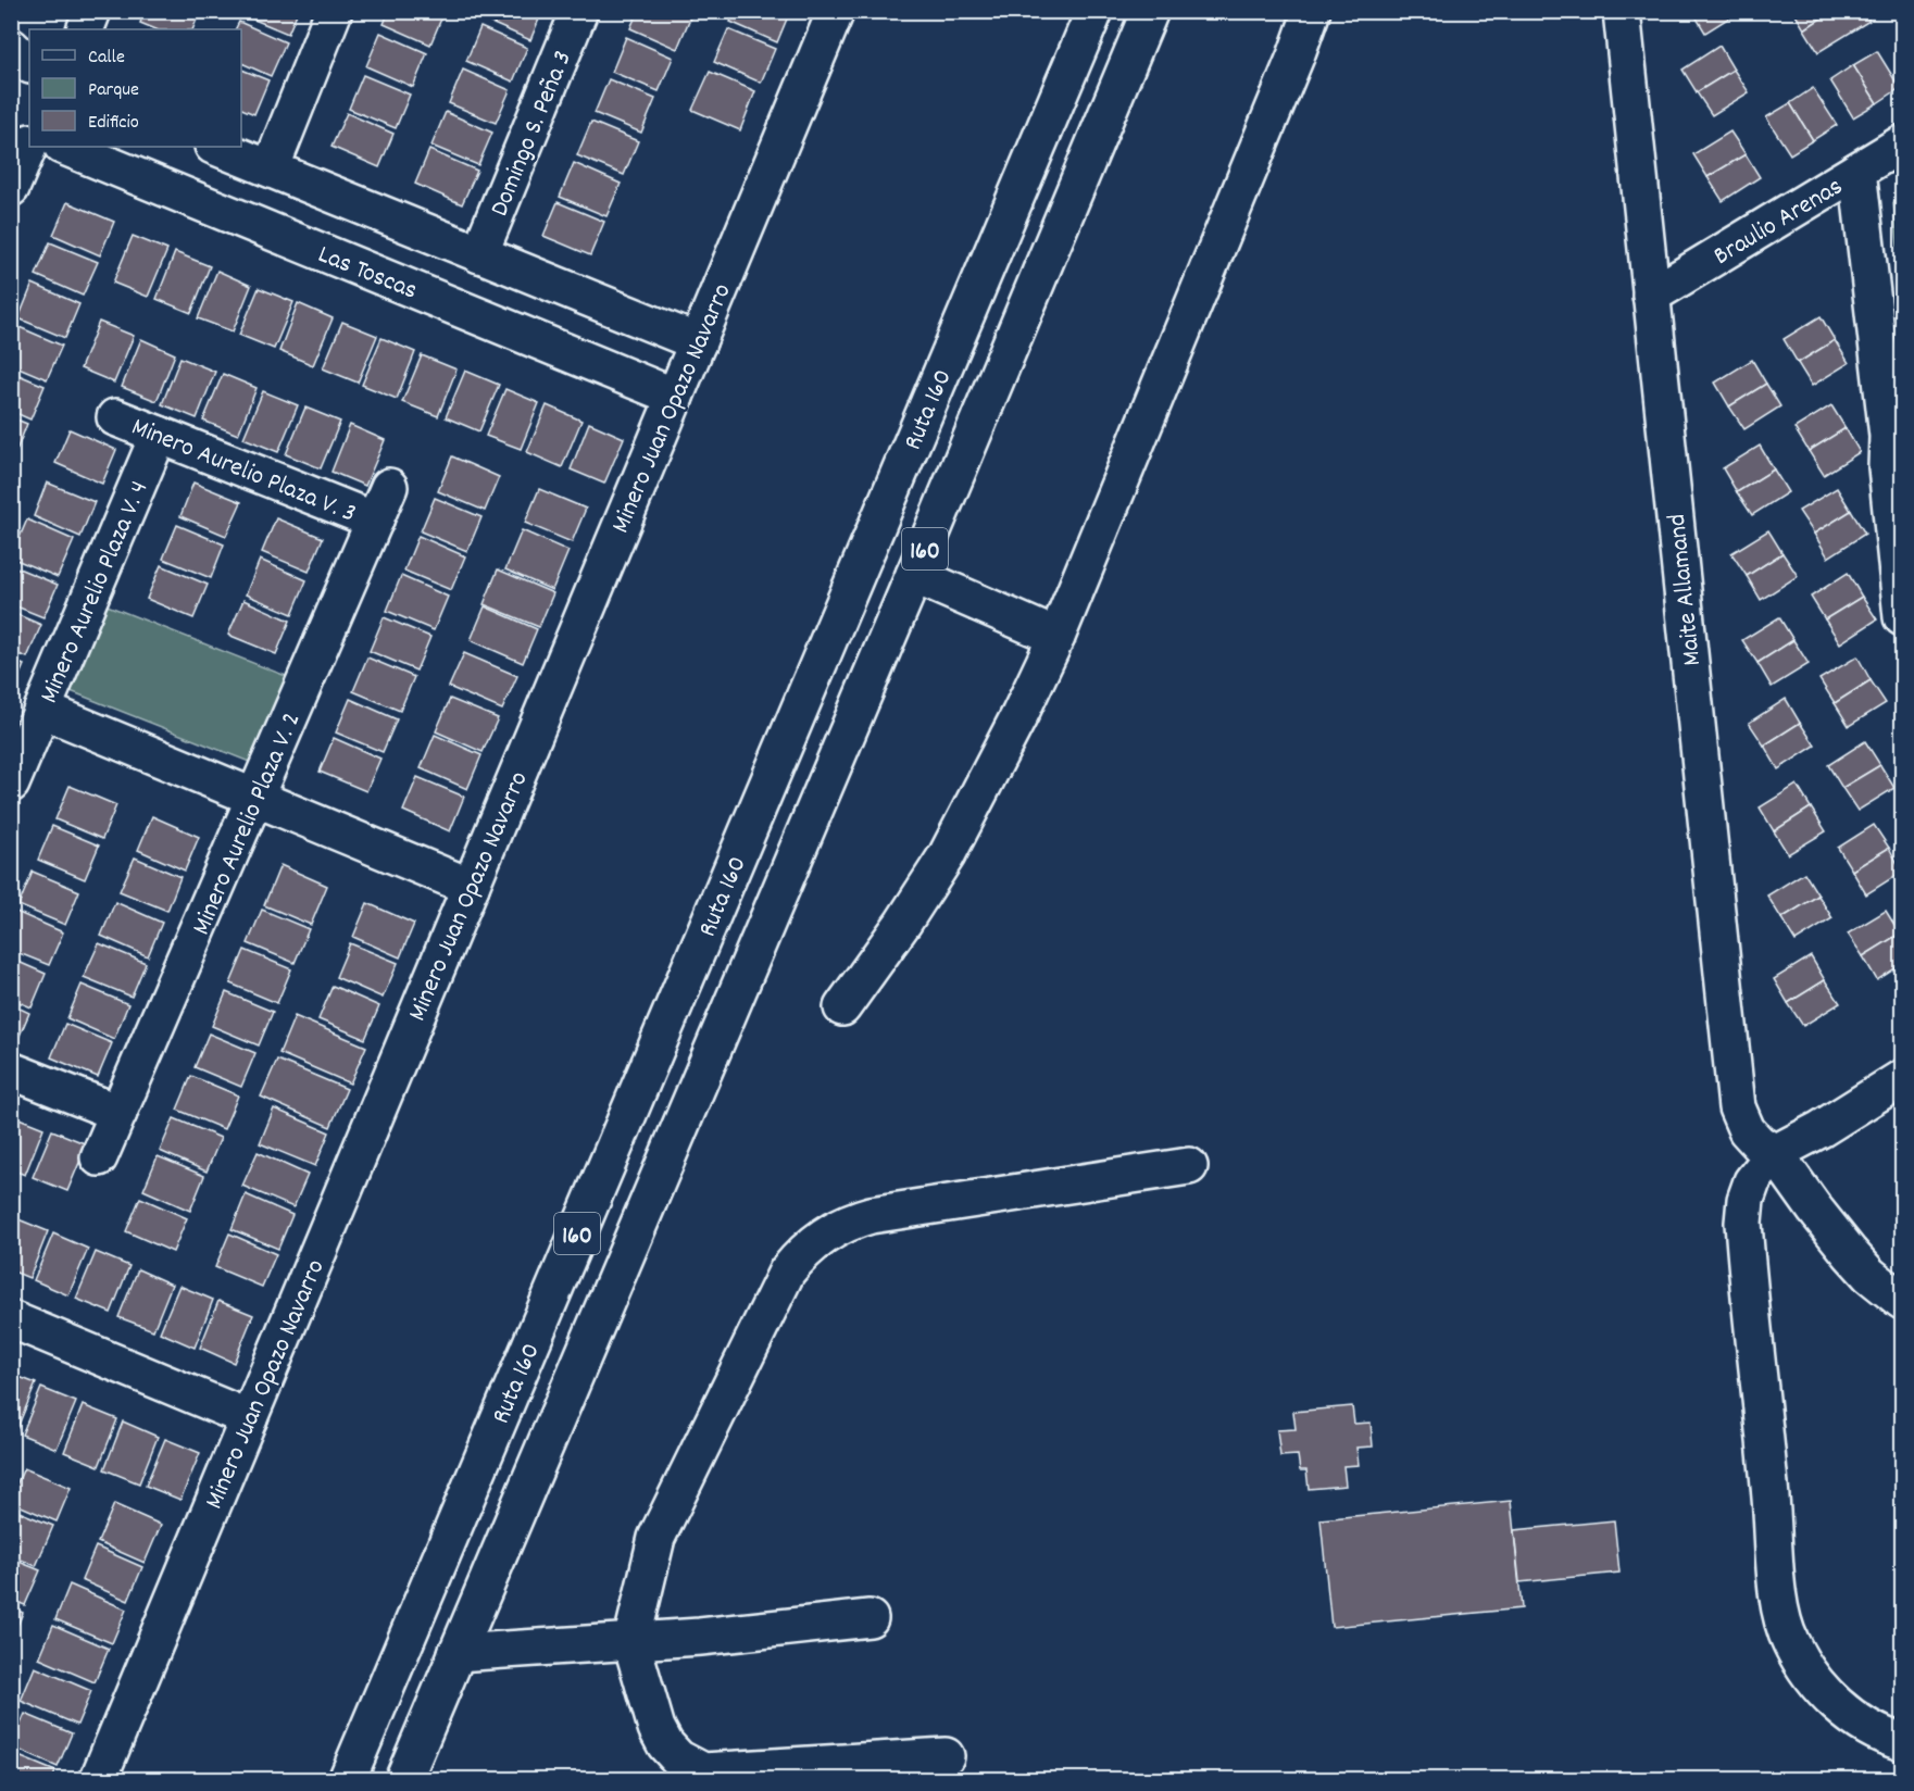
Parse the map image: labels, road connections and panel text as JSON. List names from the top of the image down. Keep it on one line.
{"streets":{"main road":["Domingo S. Peña 3","Braulio Arenas","Las Toscas","Minero Juan Opazo Navarro","Ruta 160","Minero Aurelio Plaza V. 3","160","Maite Allamand","Minero Aurelio Plaza V. 4","Minero Aurelio Plaza V. 2"]},"crossings":[["Braulio Arenas","Maite Allamand"],["Las Toscas","Minero Juan Opazo Navarro"],["Minero Aurelio Plaza V. 3","Minero Aurelio Plaza V. 4"],["Minero Aurelio Plaza V. 3","Minero Aurelio Plaza V. 2"]],"legend":["Calle","Parque","Edificio"]}
